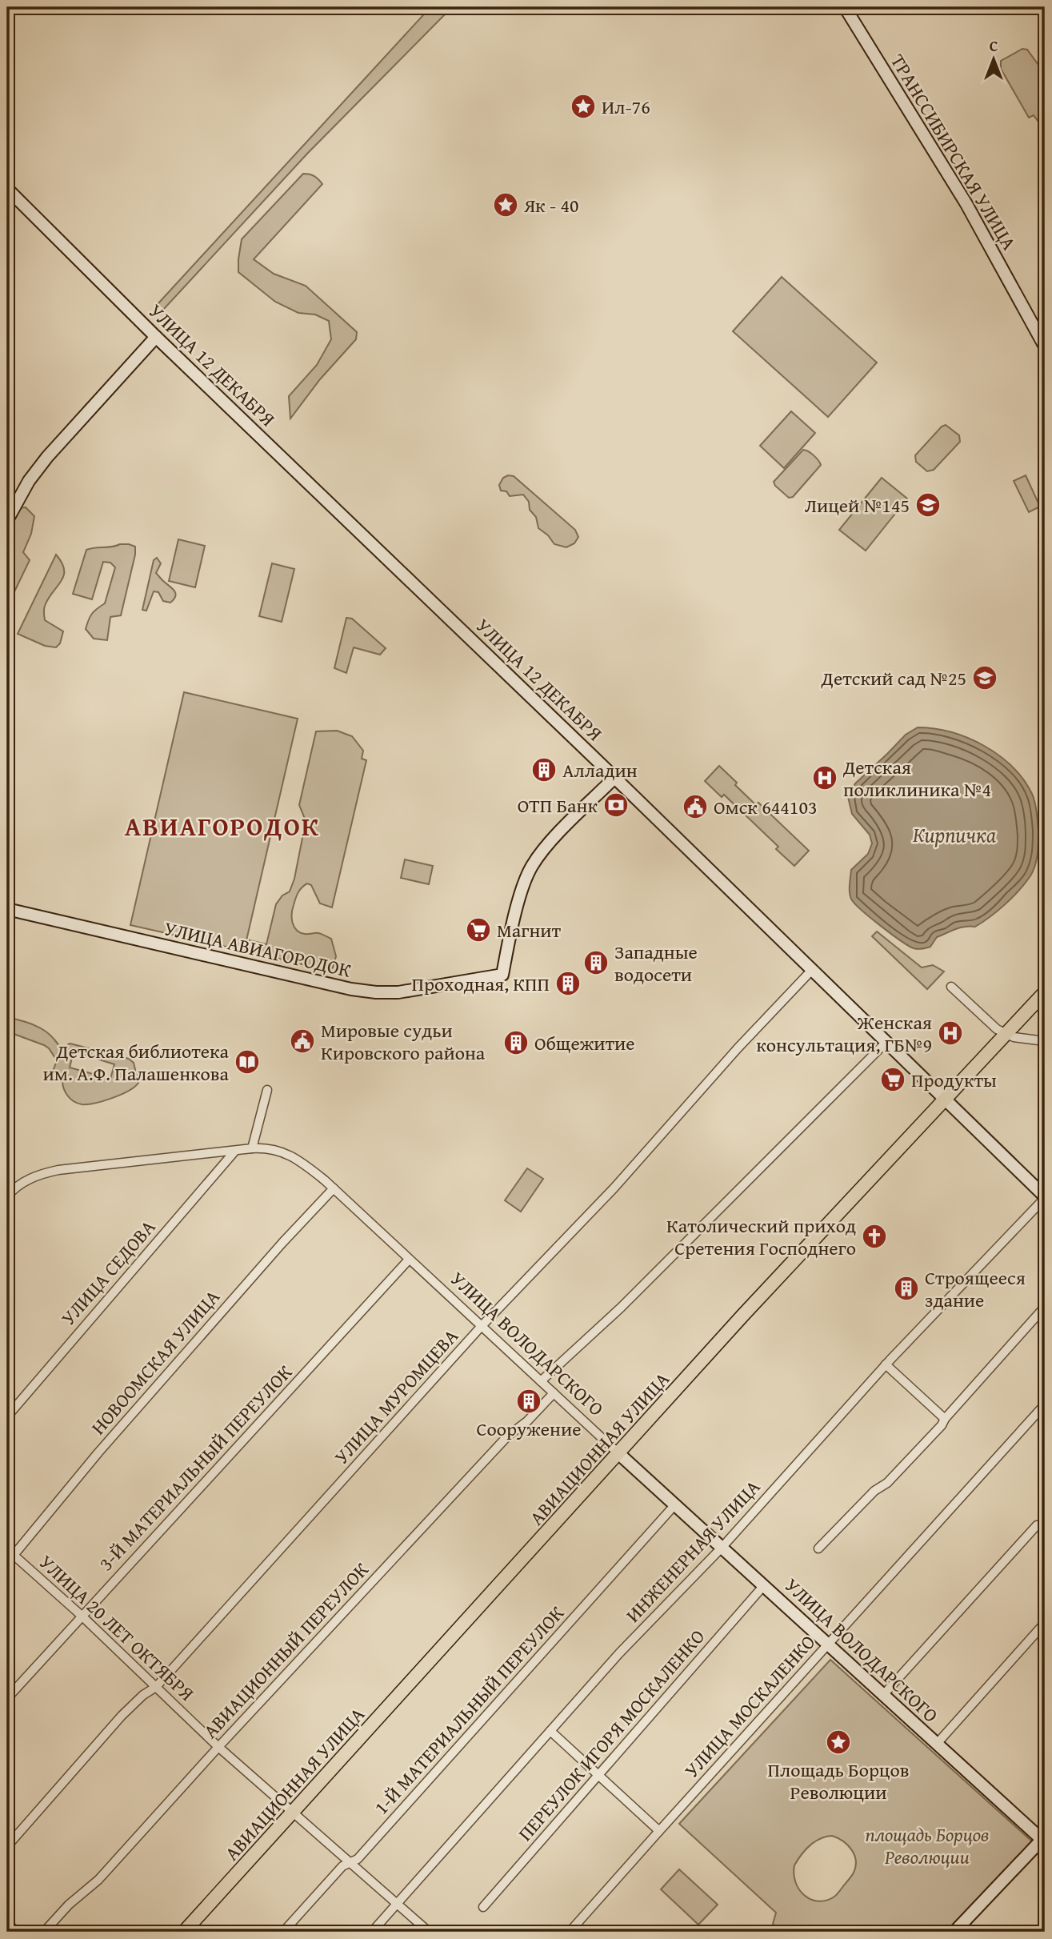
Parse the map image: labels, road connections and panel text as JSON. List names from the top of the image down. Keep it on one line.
{"streets":{"main road":["ТРАНССИБИРСКАЯ УЛИЦА","УЛИЦА 12 ДЕКАБРЯ","УЛИЦА АВИАГОРОДОК","УЛИЦА ВОЛОДАРСКОГО","АВИАЦИОННАЯ УЛИЦА"],"street":["УЛИЦА СЕДОВА","НОВООМСКАЯ УЛИЦА","УЛИЦА МУРОМЦЕВА","3-Й МАТЕРИАЛЬНЫЙ ПЕРЕУЛОК","ИНЖЕНЕРНАЯ УЛИЦА","УЛИЦА 20 ЛЕТ ОКТЯБРЯ","АВИАЦИОННЫЙ ПЕРЕУЛОК","УЛИЦА МОСКАЛЕНКО","1-Й МАТЕРИАЛЬНЫЙ ПЕРЕУЛОК","ПЕРЕУЛОК ИГОРЯ МОСКАЛЕНКО"]},"crossings":[["УЛИЦА 12 ДЕКАБРЯ","УЛИЦА АВИАГОРОДОК"],["УЛИЦА 12 ДЕКАБРЯ","УЛИЦА МУРОМЦЕВА"],["УЛИЦА 12 ДЕКАБРЯ","АВИАЦИОННАЯ УЛИЦА"],["УЛИЦА 12 ДЕКАБРЯ","ИНЖЕНЕРНАЯ УЛИЦА"],["УЛИЦА СЕДОВА","УЛИЦА ВОЛОДАРСКОГО"],["УЛИЦА ВОЛОДАРСКОГО","НОВООМСКАЯ УЛИЦА"],["УЛИЦА ВОЛОДАРСКОГО","УЛИЦА МУРОМЦЕВА"],["УЛИЦА ВОЛОДАРСКОГО","АВИАЦИОННАЯ УЛИЦА"],["УЛИЦА ВОЛОДАРСКОГО","3-Й МАТЕРИАЛЬНЫЙ ПЕРЕУЛОК"],["УЛИЦА ВОЛОДАРСКОГО","ИНЖЕНЕРНАЯ УЛИЦА"],["УЛИЦА ВОЛОДАРСКОГО","АВИАЦИОННЫЙ ПЕРЕУЛОК"],["УЛИЦА ВОЛОДАРСКОГО","УЛИЦА МОСКАЛЕНКО"],["УЛИЦА ВОЛОДАРСКОГО","1-Й МАТЕРИАЛЬНЫЙ ПЕРЕУЛОК"],["УЛИЦА ВОЛОДАРСКОГО","ПЕРЕУЛОК ИГОРЯ МОСКАЛЕНКО"],["НОВООМСКАЯ УЛИЦА","УЛИЦА 20 ЛЕТ ОКТЯБРЯ"],["УЛИЦА МУРОМЦЕВА","УЛИЦА 20 ЛЕТ ОКТЯБРЯ"],["АВИАЦИОННАЯ УЛИЦА","УЛИЦА 20 ЛЕТ ОКТЯБРЯ"],["3-Й МАТЕРИАЛЬНЫЙ ПЕРЕУЛОК","УЛИЦА 20 ЛЕТ ОКТЯБРЯ"],["ИНЖЕНЕРНАЯ УЛИЦА","УЛИЦА 20 ЛЕТ ОКТЯБРЯ"],["УЛИЦА 20 ЛЕТ ОКТЯБРЯ","АВИАЦИОННЫЙ ПЕРЕУЛОК"],["УЛИЦА 20 ЛЕТ ОКТЯБРЯ","1-Й МАТЕРИАЛЬНЫЙ ПЕРЕУЛОК"]],"districts":["АВИАГОРОДОК"],"water":["Кирпичка"],"parks":["площадь Борцов Революции"],"places":{"place":["Ил-76","Як - 40","Площадь Борцов Революции"],"school or university":["Лицей №145","Детский сад №25"],"building":["Алладин","Западные водосети","Проходная, КПП","Общежитие","Строящееся здание","Сооружение"],"hospital":["Детская поликлиника №4","Женская консультация, ГБ№9"],"bank":["ОТП Банк"],"public building":["Омск 644103","Мировые судьи Кировского района"],"supermarket":["Магнит","Продукты"],"library":["Детская библиотека им. А.Ф. Палашенкова"],"church":["Католический приход Сретения Господнего"]},"north":"top"}
